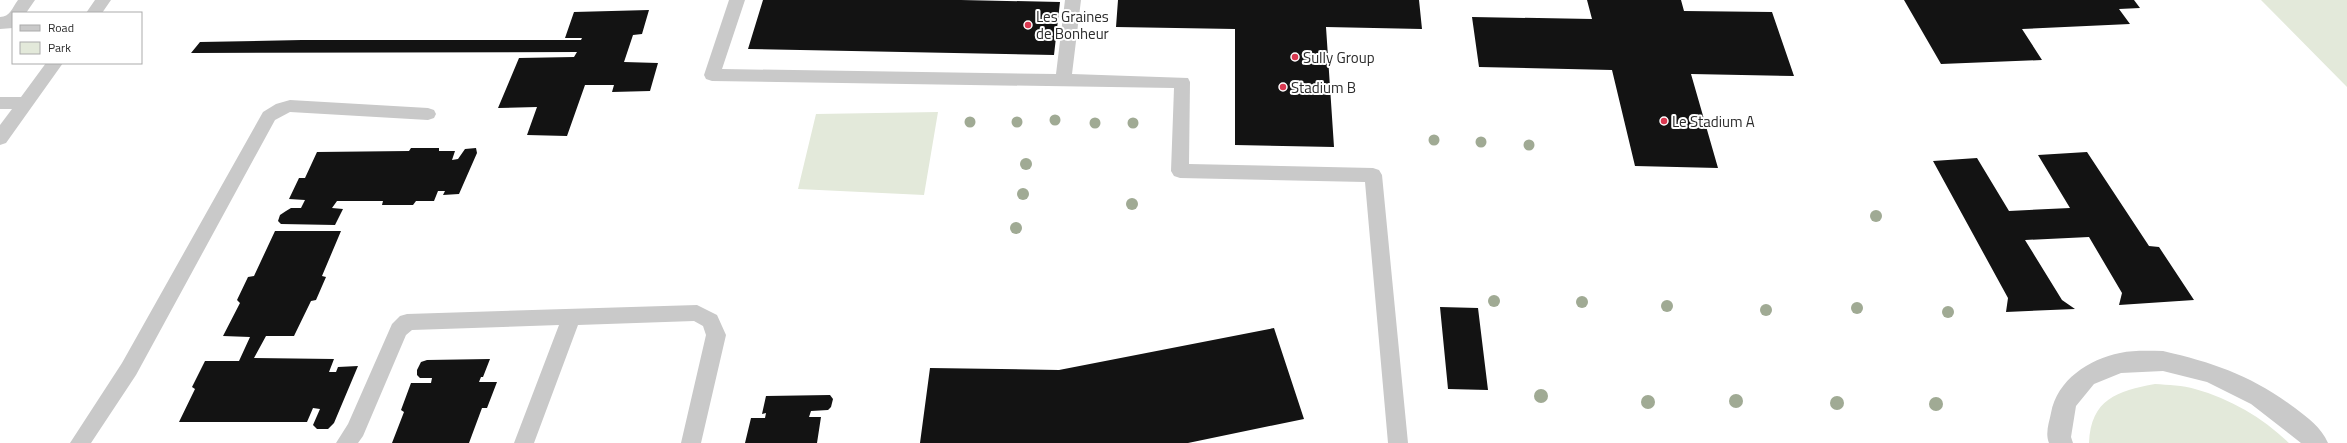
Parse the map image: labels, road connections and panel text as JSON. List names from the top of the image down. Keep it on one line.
{"places":["Les Graines de Bonheur","Sully Group","Stadium B","Le Stadium A"],"legend":["Road","Park"]}
